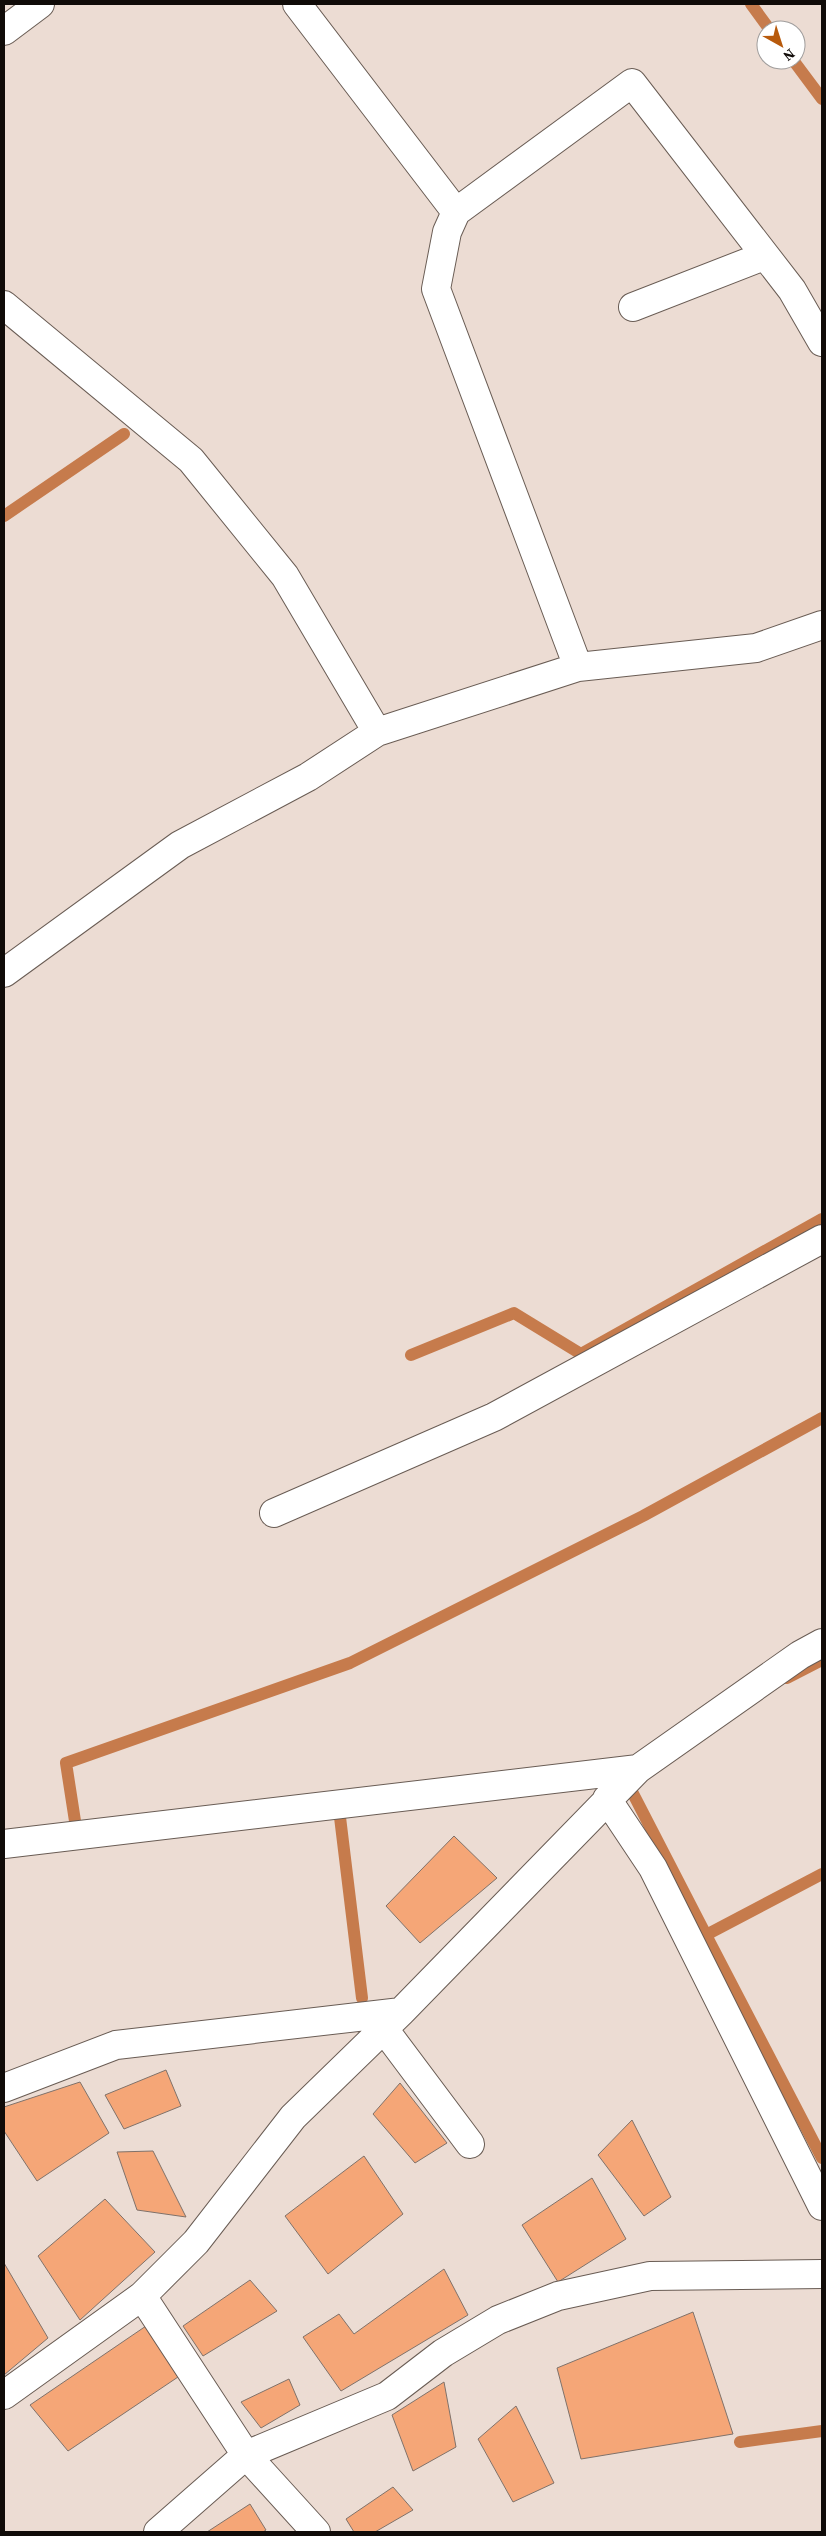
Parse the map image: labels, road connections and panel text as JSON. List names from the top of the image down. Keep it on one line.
{"north":"bottom right"}
